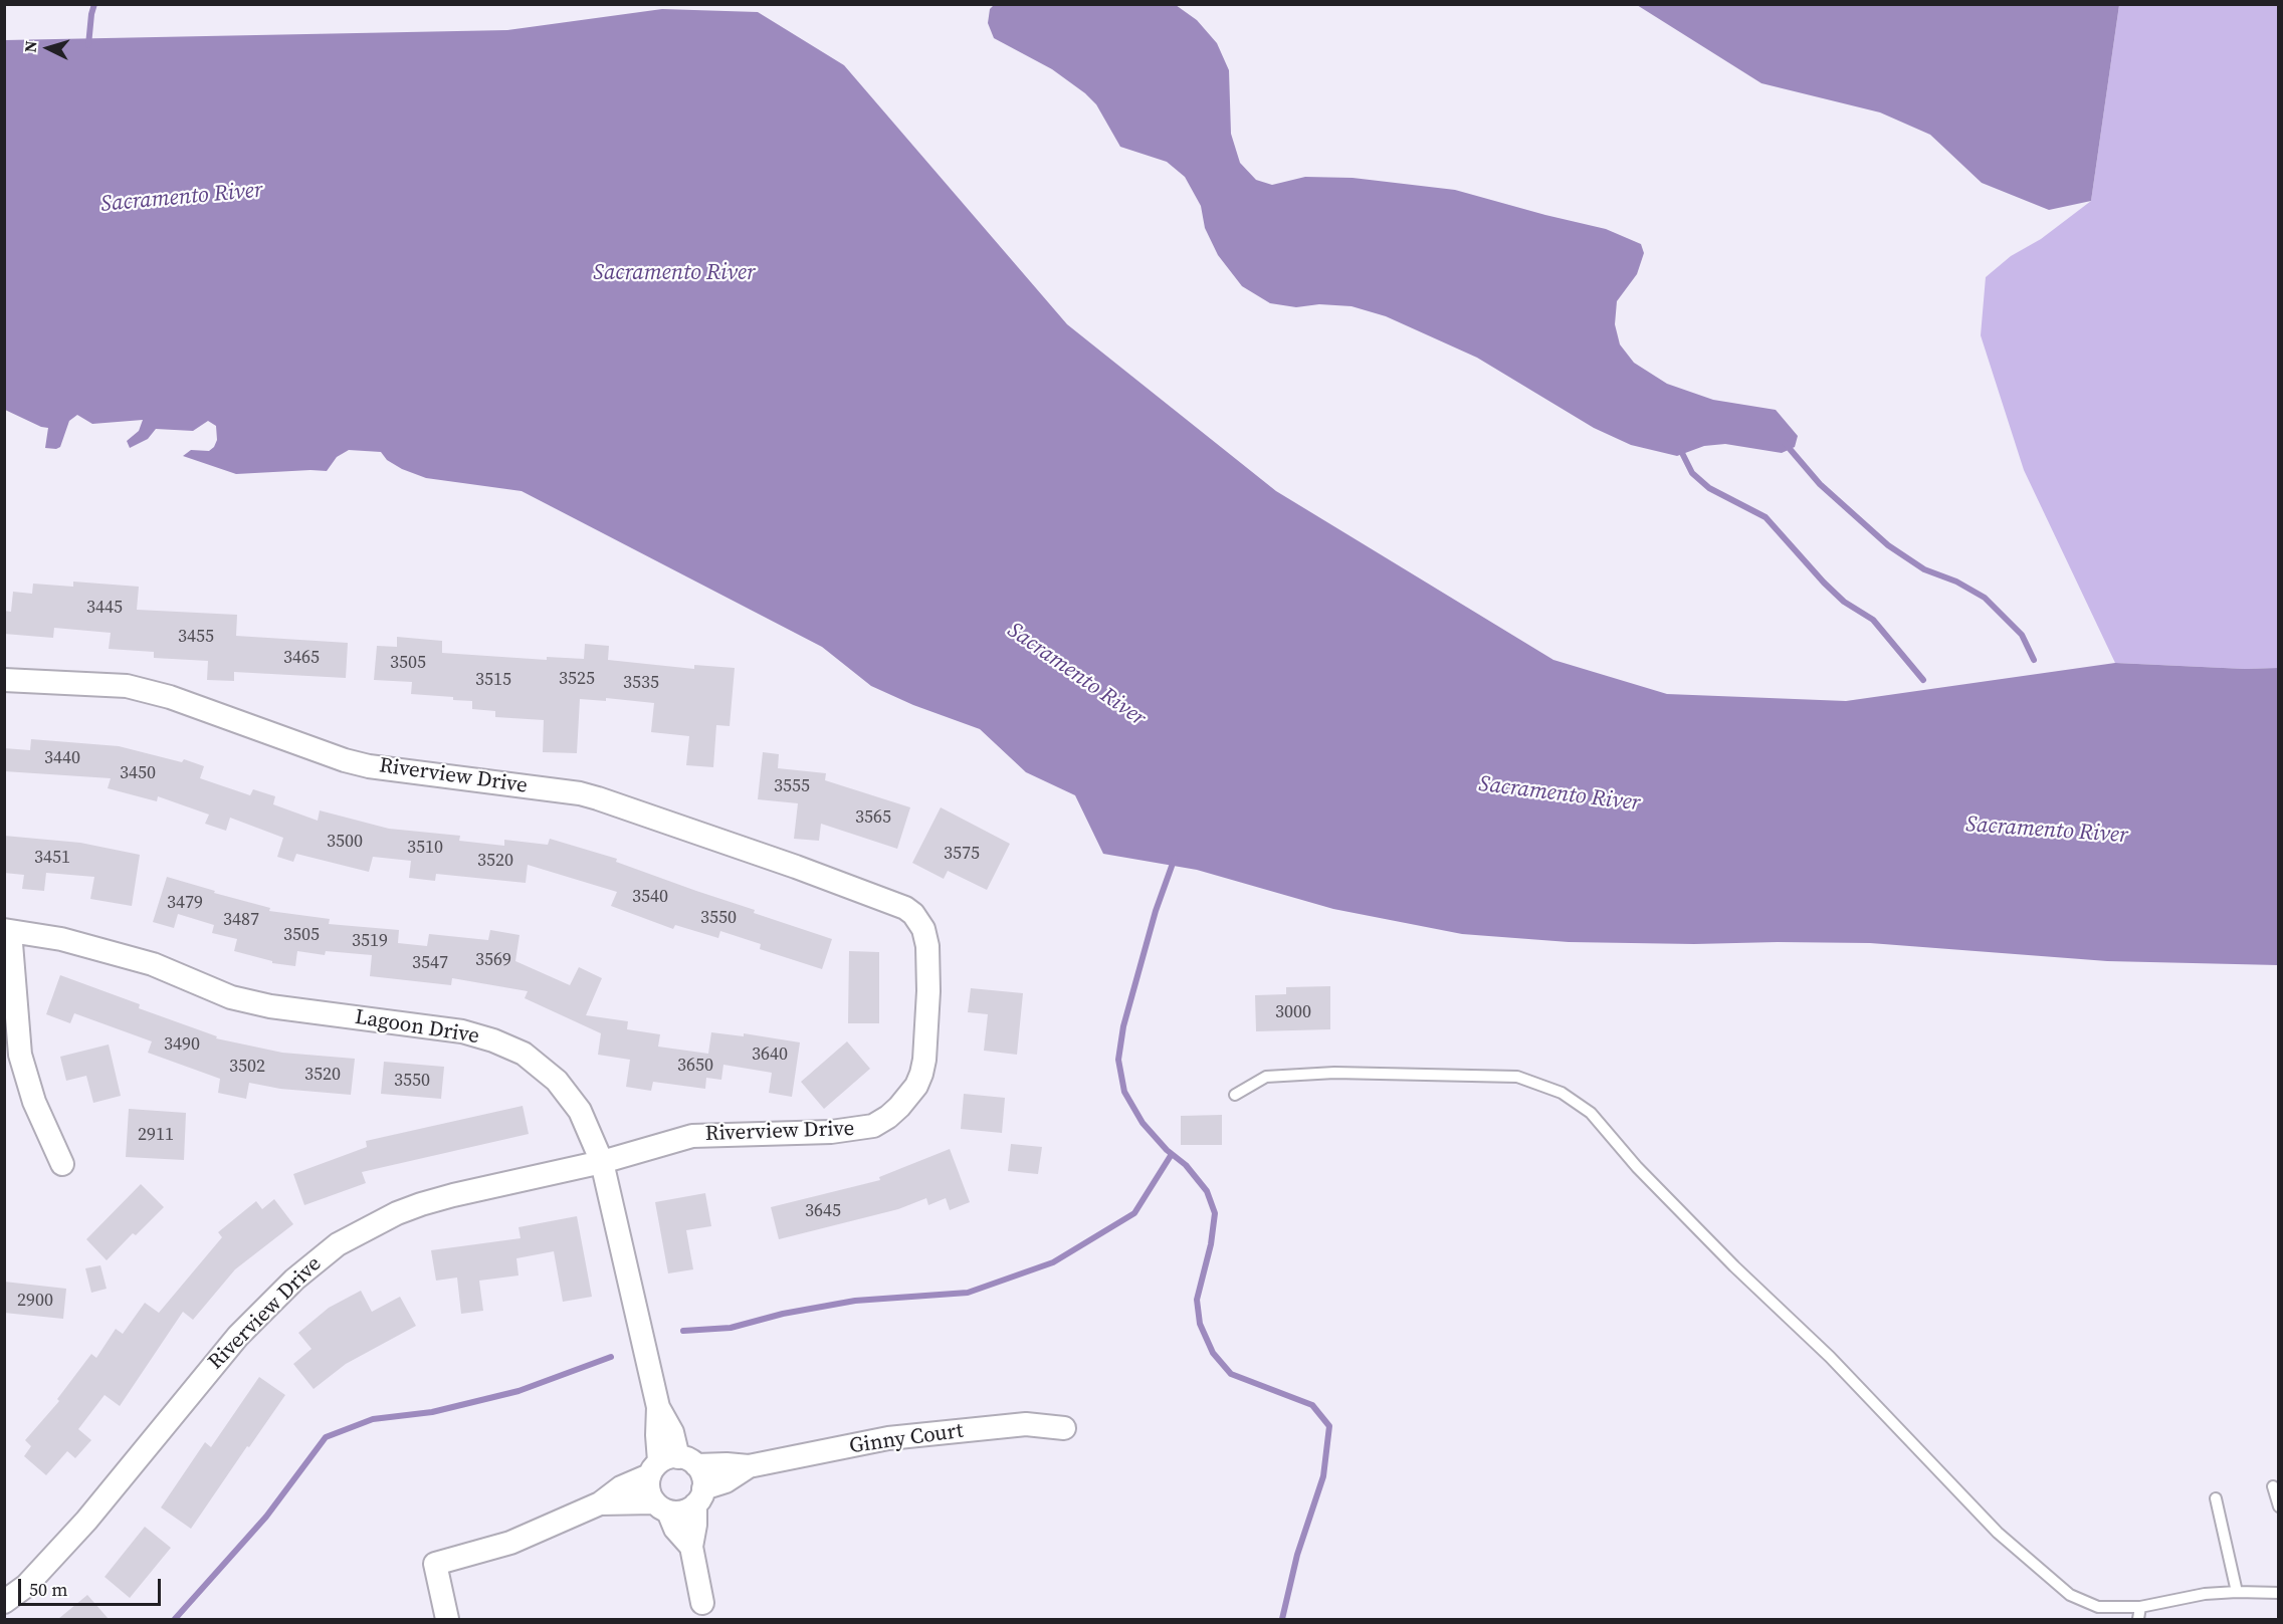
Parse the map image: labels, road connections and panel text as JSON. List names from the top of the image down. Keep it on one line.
{"streets":{"street":["Riverview Drive","Lagoon Drive","Ginny Court"]},"crossings":[["Riverview Drive","Lagoon Drive"]],"water":["Sacramento River"],"house_numbers":["3445","3455","3465","3505","3525","3515","3535","3440","3450","3555","3565","3500","3510","3575","3451","3520","3540","3479","3550","3487","3505","3519","3569","3547","3000","3490","3640","3650","3502","3520","3550","2911","3645","2900"],"scale_bar":"50 m","north":"left"}
